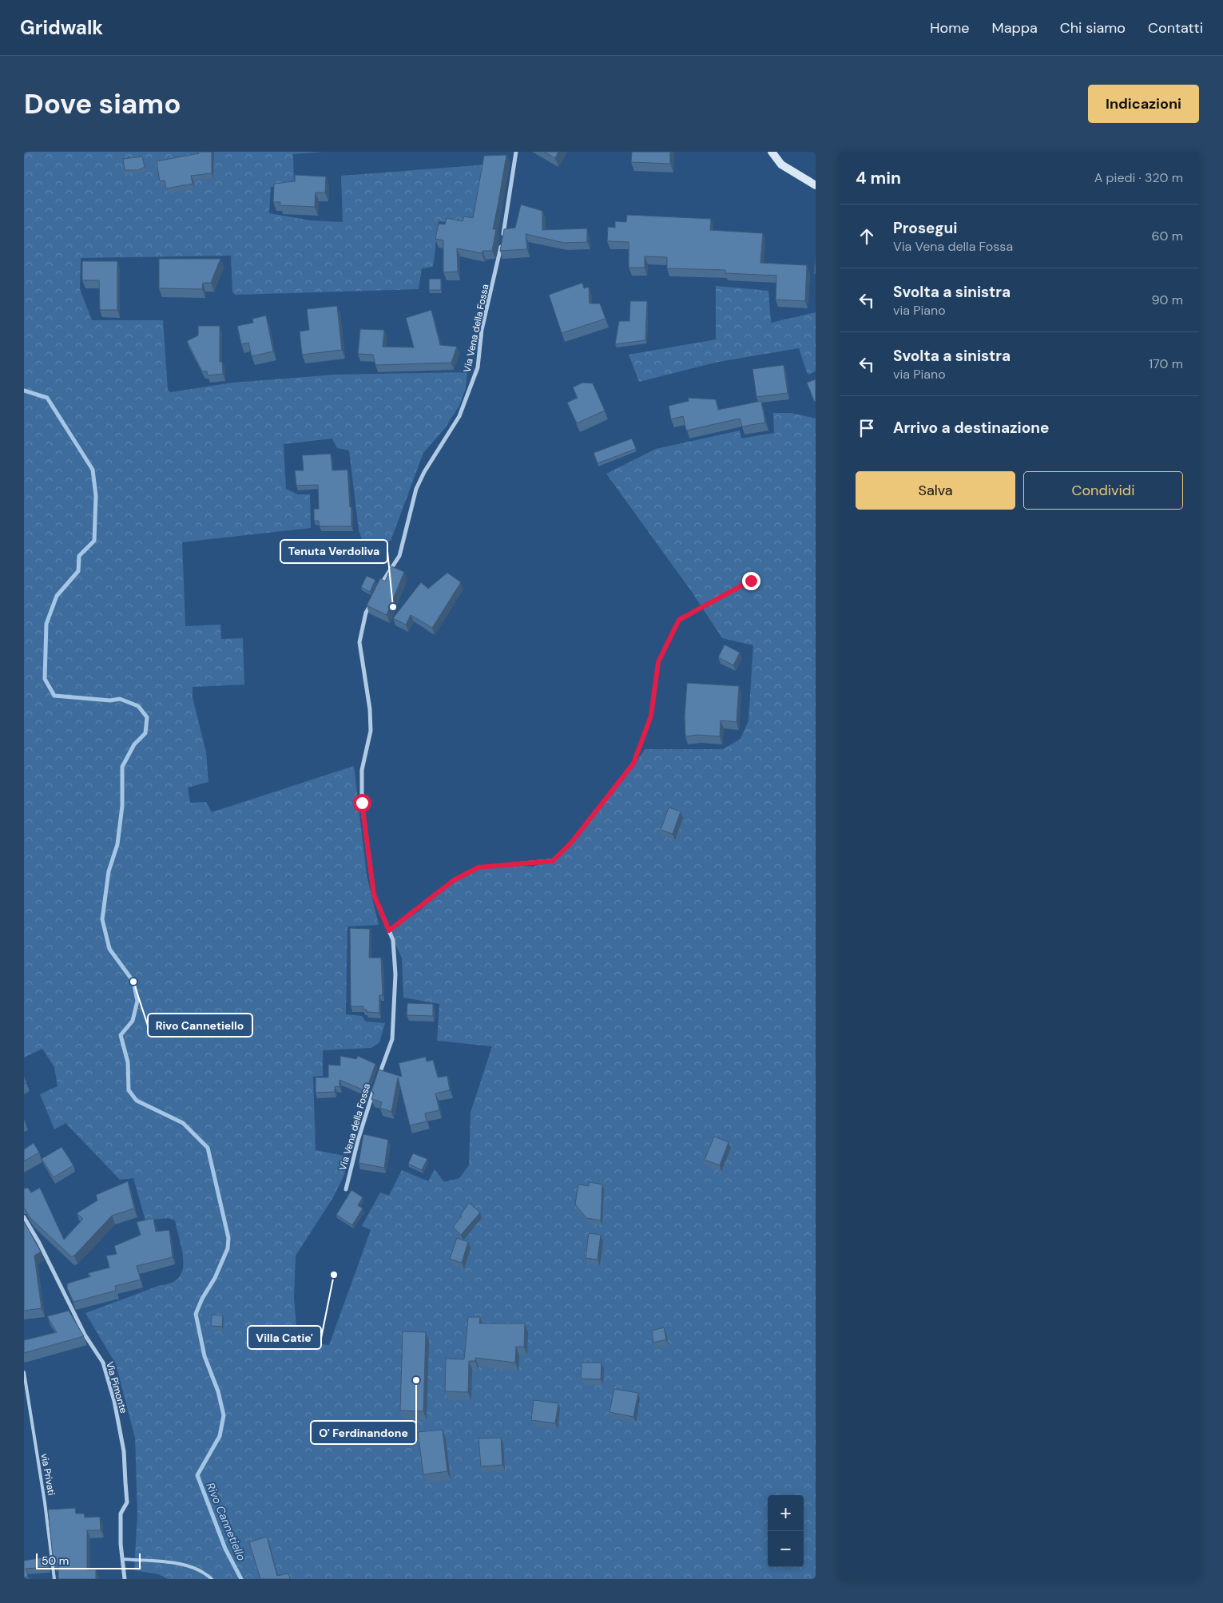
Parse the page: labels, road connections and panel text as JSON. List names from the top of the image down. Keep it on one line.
{"streets":{"street":["Via Vena della Fossa","Via Pimonte"],"lane":["via Privati"]},"water":["Rivo Cannetiello"],"places":["Tenuta Verdoliva","Rivo Cannetiello","Villa Catie'","O' Ferdinandone"],"scale_bar":"50 m","page":{"header":"Gridwalk","nav":["Home","Mappa","Chi siamo","Contatti"],"buttons":["Indicazioni",["Salva","Condividi"]],"title":"Dove siamo","heading":["4 min","A piedi · 320 m"],"list":[["Prosegui","Via Vena della Fossa","60 m"],["Svolta a sinistra","via Piano","90 m"],["Svolta a sinistra","via Piano","170 m"],"Arrivo a destinazione"],"map_buttons":["+","−"],"scale":"50 m"}}
